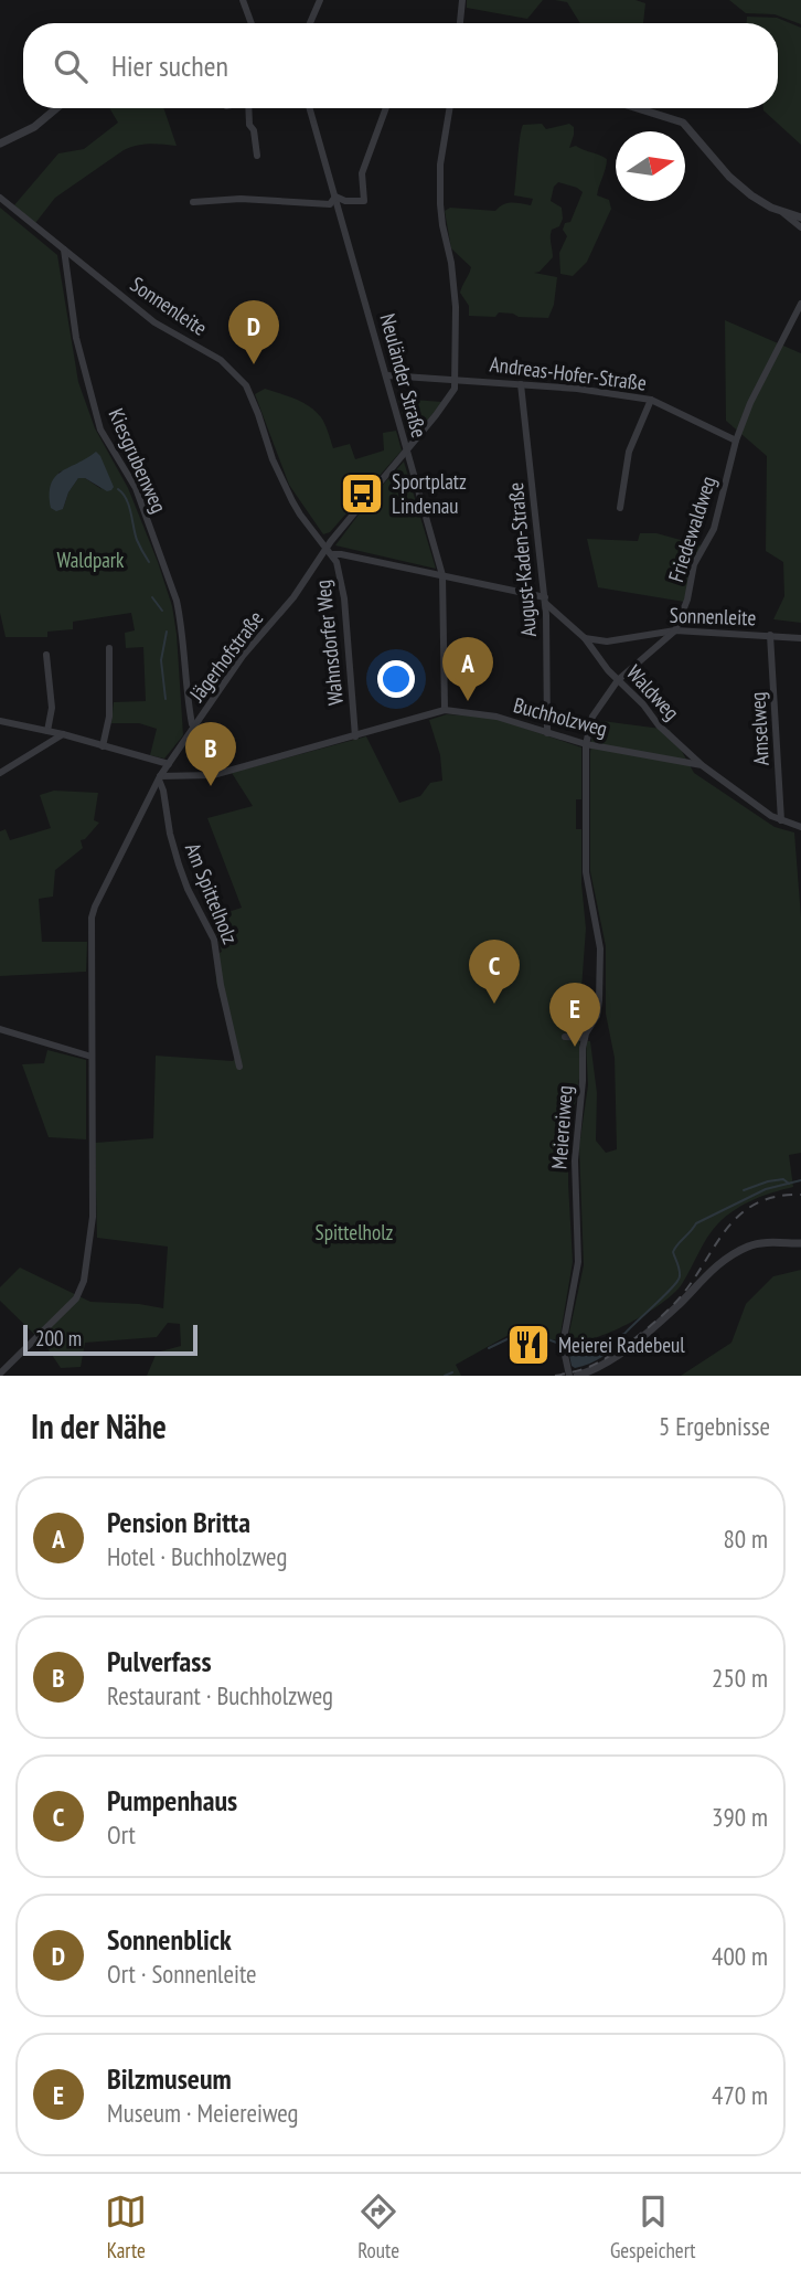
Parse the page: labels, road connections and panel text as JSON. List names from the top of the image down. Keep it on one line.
{"streets":{"street":["Sonnenleite","Andreas-Hofer-Straße","Neuländer Straße","Kiesgrubenweg","Friedewaldweg","August-Kaden-Straße","Wahnsdorfer Weg","Jägerhofstraße","Waldweg","Buchholzweg","Amselweg","Am Spittelholz","Meiereiweg"]},"crossings":[["Sonnenleite","Kiesgrubenweg"],["Sonnenleite","Friedewaldweg"],["Sonnenleite","Wahnsdorfer Weg"],["Sonnenleite","Jägerhofstraße"],["Sonnenleite","Waldweg"],["Sonnenleite","Amselweg"],["Andreas-Hofer-Straße","Neuländer Straße"],["Andreas-Hofer-Straße","Friedewaldweg"],["Andreas-Hofer-Straße","August-Kaden-Straße"],["Andreas-Hofer-Straße","Jägerhofstraße"],["Neuländer Straße","Jägerhofstraße"],["Neuländer Straße","Buchholzweg"],["Kiesgrubenweg","Jägerhofstraße"],["Friedewaldweg","Waldweg"],["Friedewaldweg","Buchholzweg"],["Friedewaldweg","Meiereiweg"],["August-Kaden-Straße","Buchholzweg"],["Wahnsdorfer Weg","Jägerhofstraße"],["Wahnsdorfer Weg","Buchholzweg"],["Jägerhofstraße","Buchholzweg"],["Jägerhofstraße","Am Spittelholz"],["Waldweg","Buchholzweg"],["Buchholzweg","Amselweg"],["Buchholzweg","Am Spittelholz"],["Buchholzweg","Meiereiweg"]],"parks":["Waldpark","Spittelholz"],"places":{"bus stop":["Sportplatz Lindenau"],"restaurant":["Meierei Radebeul"]},"scale_bar":"200 m","north":"right","page":{"search":"Hier suchen","pins":["D","A","B","C","E"],"scale":"200 m","heading":["In der Nähe","5 Ergebnisse"],"list":[{"mark":"A","name":"Pension Britta","note":"Hotel · Buchholzweg","value":"80 m"},{"mark":"B","name":"Pulverfass","note":"Restaurant · Buchholzweg","value":"250 m"},{"mark":"C","name":"Pumpenhaus","note":"Ort","value":"390 m"},{"mark":"D","name":"Sonnenblick","note":"Ort · Sonnenleite","value":"400 m"},{"mark":"E","name":"Bilzmuseum","note":"Museum · Meiereiweg","value":"470 m"}],"nav":["Karte","Route","Gespeichert"]}}
